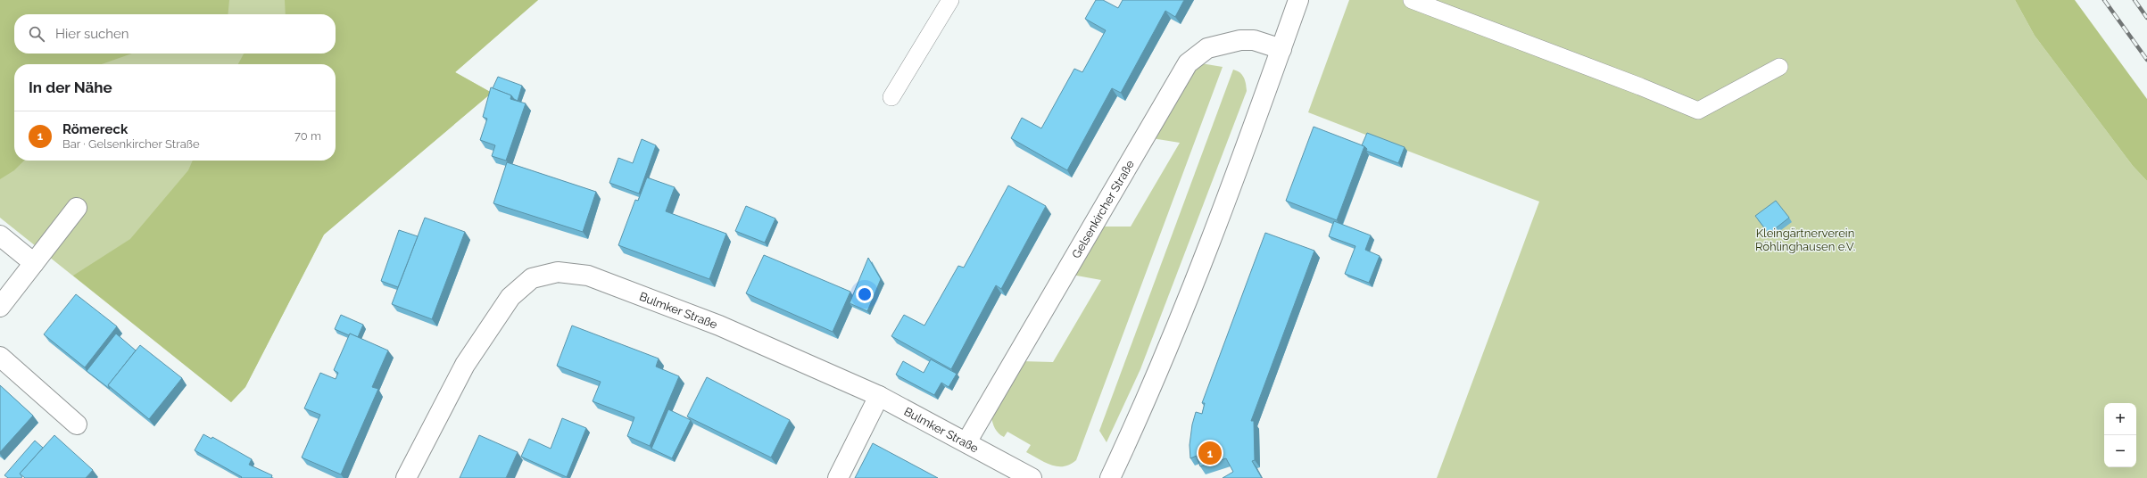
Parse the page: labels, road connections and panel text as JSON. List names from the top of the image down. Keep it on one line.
{"streets":{"street":["Gelsenkircher Straße","Bulmker Straße"]},"crossings":[["Gelsenkircher Straße","Bulmker Straße"]],"parks":["Kleingärtnerverein Röhlinghausen e.V."],"page":{"search":"Hier suchen","heading":"In der Nähe","list":[{"mark":"1","name":"Römereck","note":"Bar · Gelsenkircher Straße","value":"70 m"}],"map_buttons":["+","−"],"pins":"1"}}
